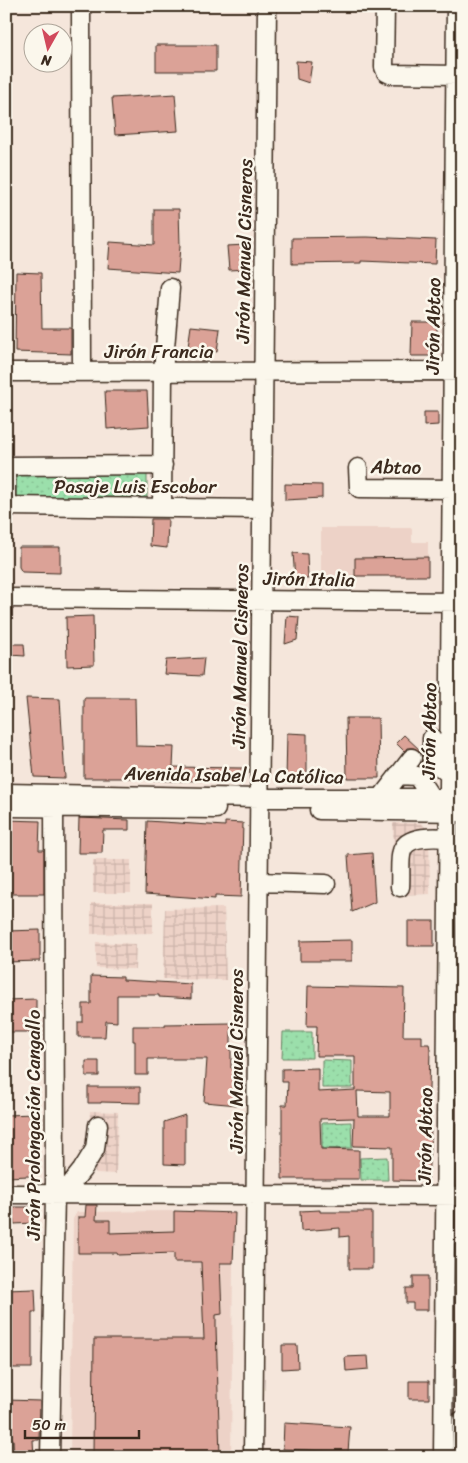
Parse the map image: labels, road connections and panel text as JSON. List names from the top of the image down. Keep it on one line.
{"streets":{"street":["Jirón Manuel Cisneros","Jirón Abtao","Jirón Francia","Abtao","Pasaje Luis Escobar","Jirón Italia","Avenida Isabel La Católica","Jirón Prolongación Cangallo"]},"crossings":[["Jirón Manuel Cisneros","Jirón Francia"],["Jirón Manuel Cisneros","Pasaje Luis Escobar"],["Jirón Manuel Cisneros","Jirón Italia"],["Jirón Manuel Cisneros","Avenida Isabel La Católica"],["Jirón Abtao","Jirón Francia"],["Jirón Abtao","Abtao"],["Jirón Abtao","Jirón Italia"],["Jirón Abtao","Avenida Isabel La Católica"],["Avenida Isabel La Católica","Jirón Prolongación Cangallo"]],"scale_bar":"50 m","north":"bottom"}
